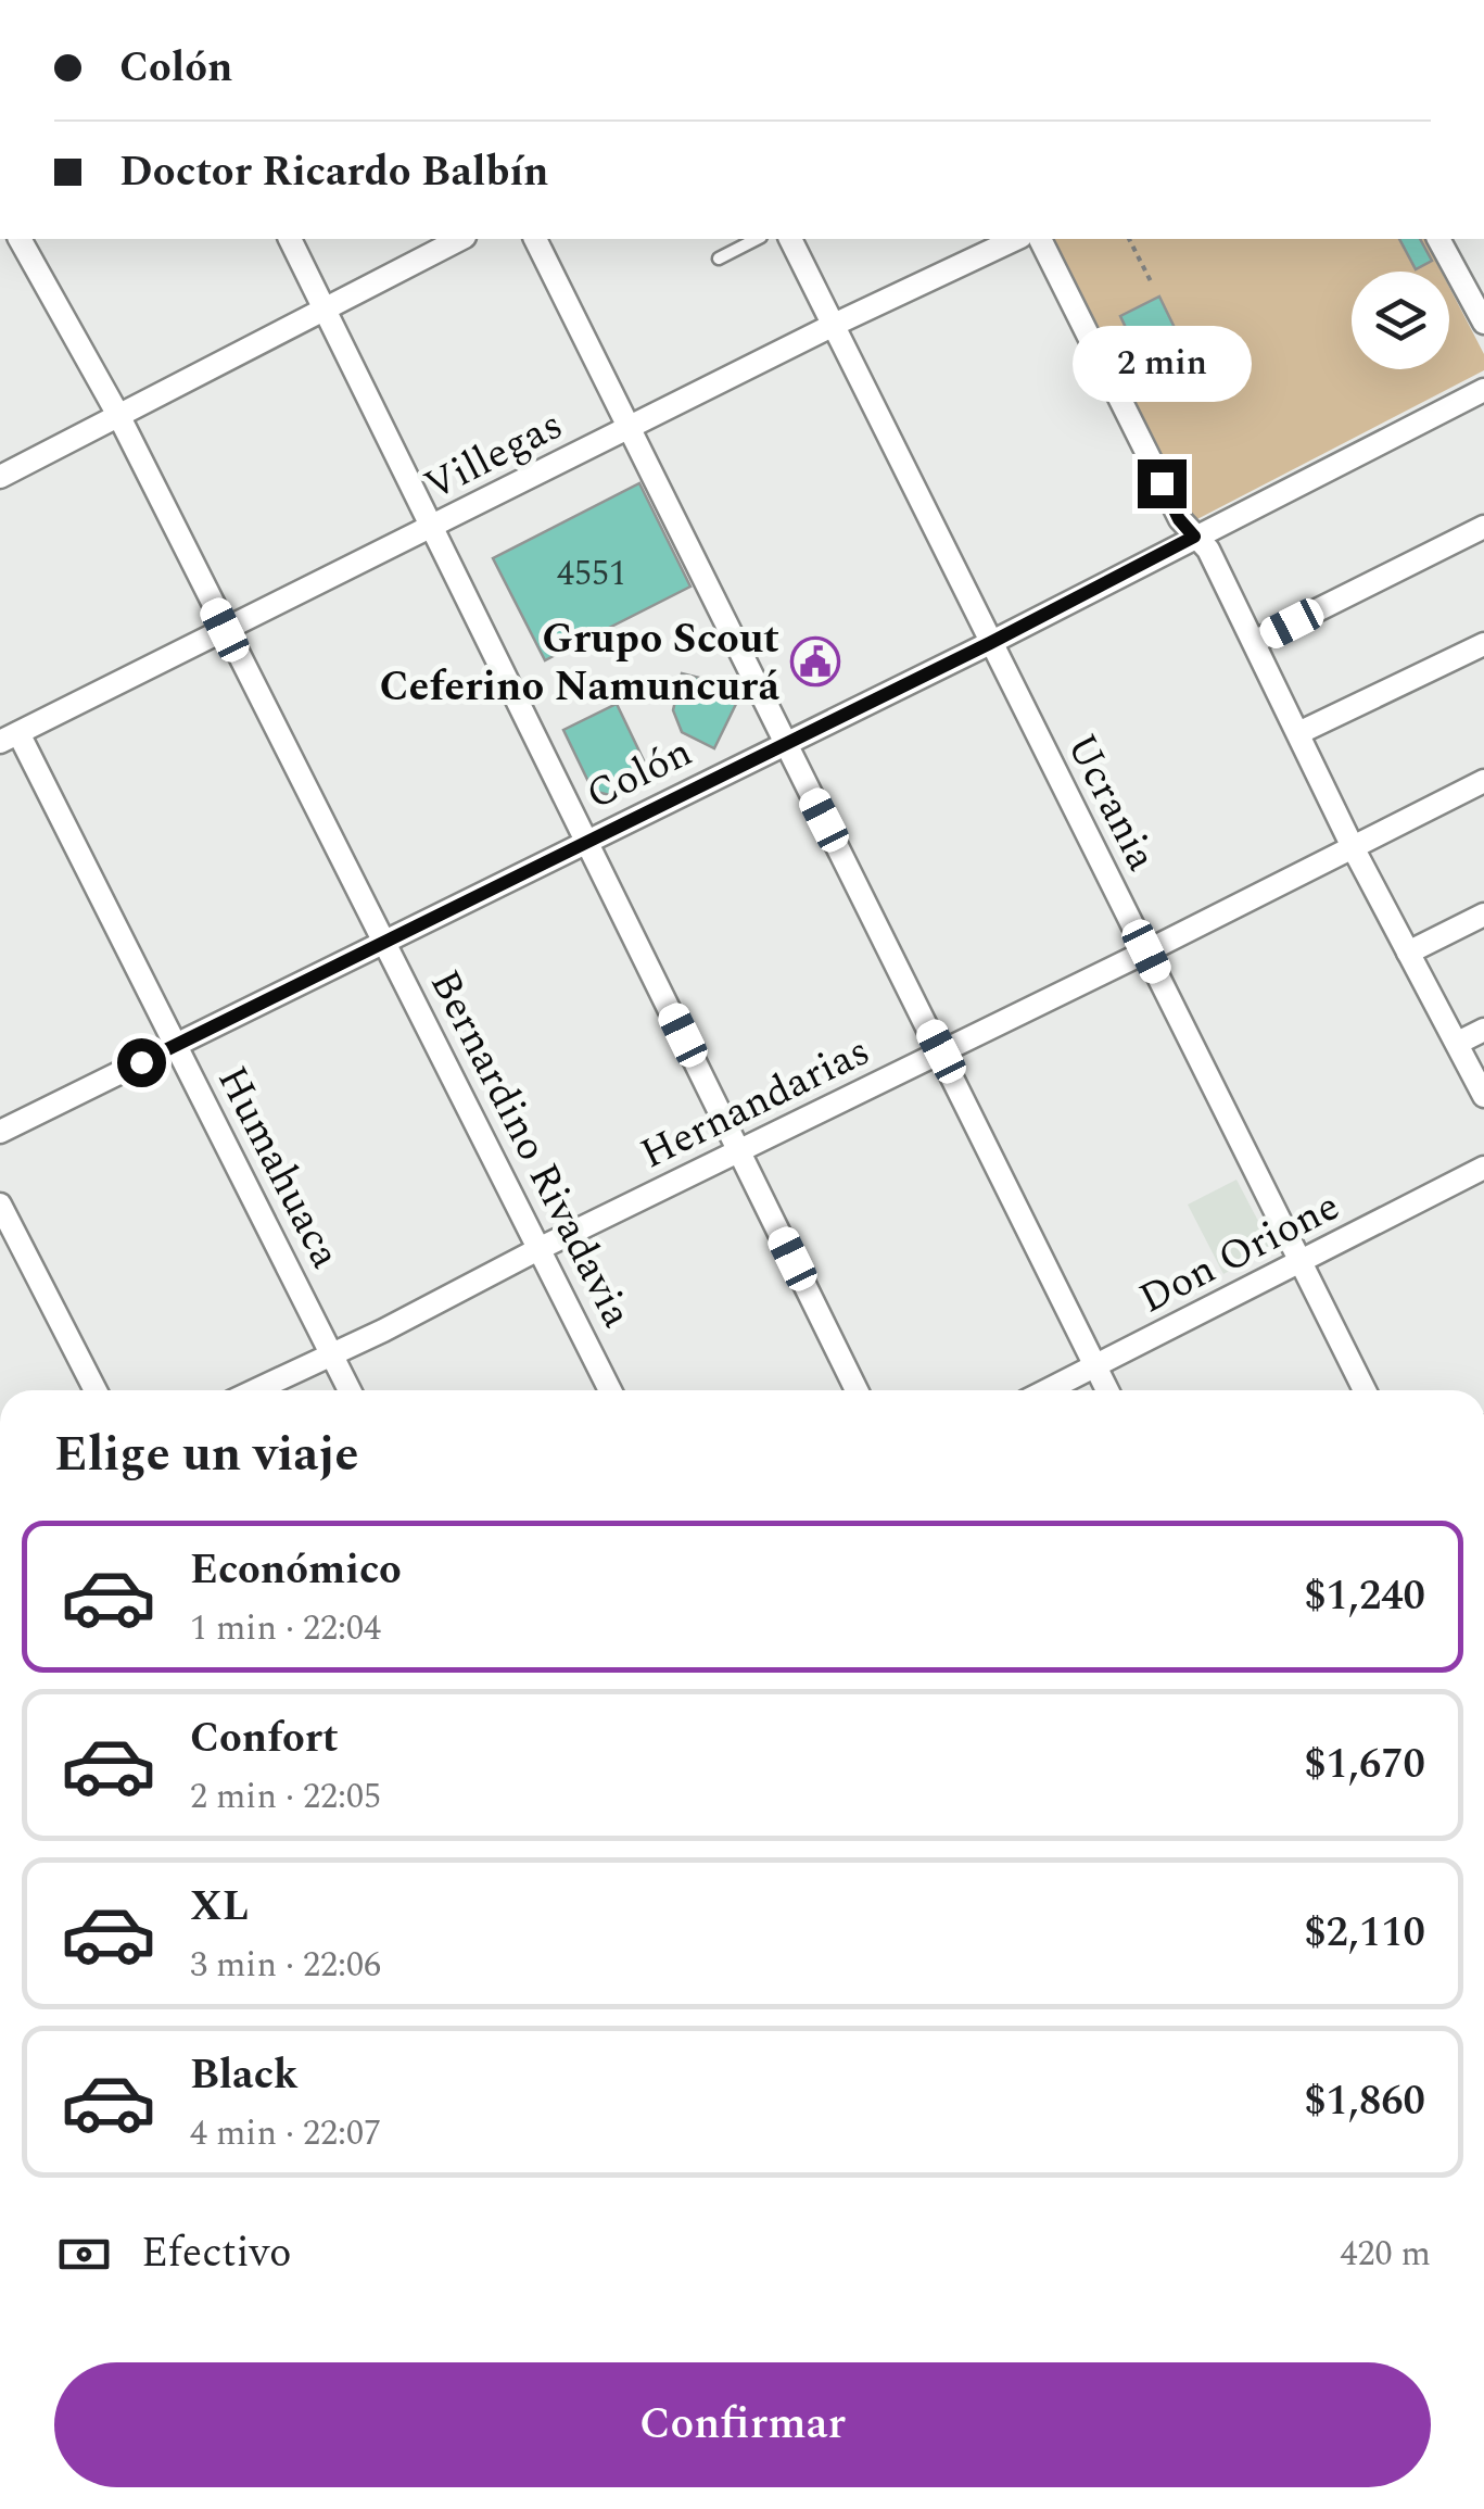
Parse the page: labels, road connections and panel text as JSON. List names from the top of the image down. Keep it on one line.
{"streets":{"street":["Villegas","Colón","Ucrania","Hernandarias","Bernardino Rivadavia","Humahuaca","Don Orione"]},"crossings":[["Villegas","Ucrania"],["Villegas","Bernardino Rivadavia"],["Villegas","Humahuaca"],["Colón","Ucrania"],["Colón","Bernardino Rivadavia"],["Colón","Humahuaca"],["Ucrania","Hernandarias"],["Ucrania","Don Orione"],["Hernandarias","Bernardino Rivadavia"],["Hernandarias","Humahuaca"]],"places":{"public building":["Grupo Scout Ceferino Namuncurá"]},"house_numbers":["4551"],"page":{"banner":["Colón","Doctor Ricardo Balbín"],"bubble":"2 min","heading":"Elige un viaje","list":[{"name":"Económico","note":"1 min · 22:04","value":"$1,240"},{"name":"Confort","note":"2 min · 22:05","value":"$1,670"},{"name":"XL","note":"3 min · 22:06","value":"$2,110"},{"name":"Black","note":"4 min · 22:07","value":"$1,860"}],"pay":["Efectivo","420 m"],"buttons":"Confirmar"}}
